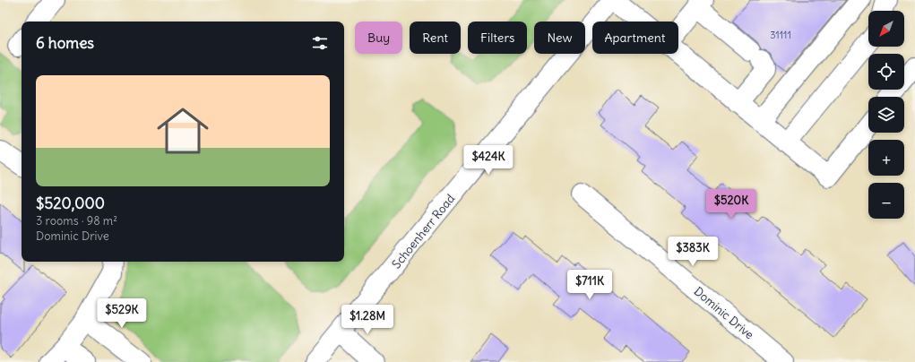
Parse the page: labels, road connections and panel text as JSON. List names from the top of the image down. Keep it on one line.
{"streets":{"street":["Schoenherr Road","Dominic Drive"]},"house_numbers":["31111"],"north":"bottom left","page":{"map_buttons":["+","−"],"chip":["Buy","Rent","Filters","New","Apartment"],"heading":"6 homes","list":[{"name":"$520,000","note":"3 rooms · 98 m² · Dominic Drive"}],"price":["$424K","$520K","$383K","$711K","$529K","$1.28M"]}}
